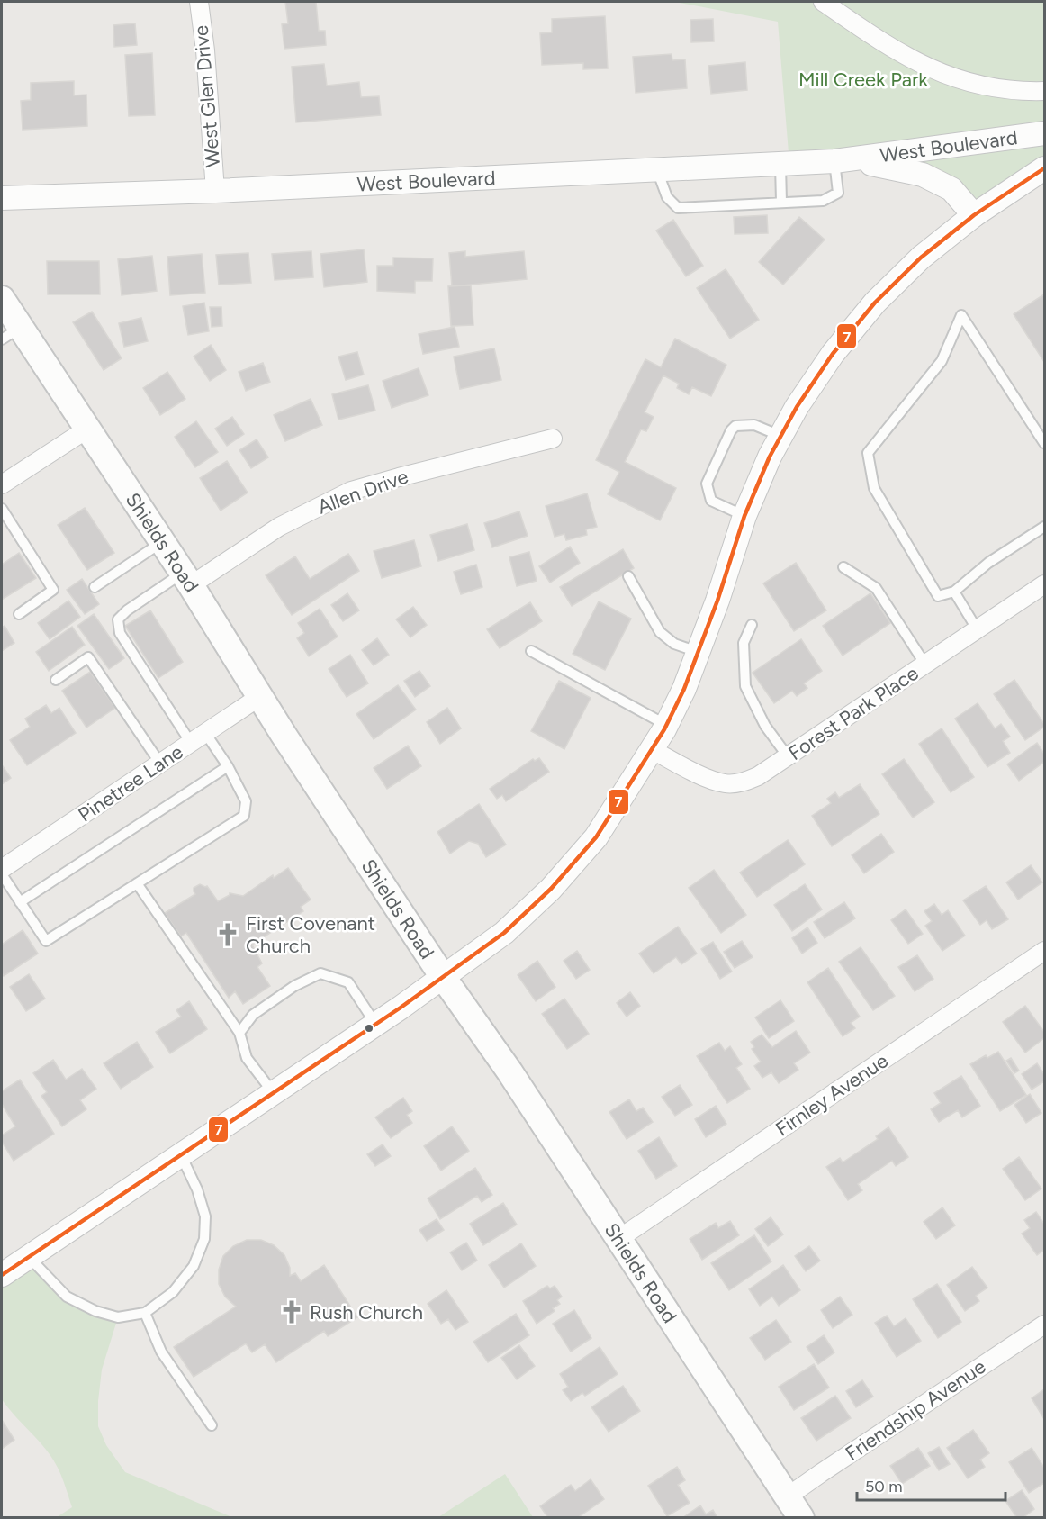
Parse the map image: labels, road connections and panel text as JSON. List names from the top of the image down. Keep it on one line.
{"streets":{"main road":["Shields Road"],"street":["West Glen Drive","West Boulevard","Allen Drive","Forest Park Place","Pinetree Lane","Firnley Avenue","Friendship Avenue"]},"crossings":[["West Glen Drive","West Boulevard"],["Allen Drive","Shields Road"],["Shields Road","Pinetree Lane"],["Shields Road","Firnley Avenue"],["Shields Road","Friendship Avenue"]],"parks":["Mill Creek Park"],"places":{"church":["First Covenant Church","Rush Church"]},"lines":["transit line 7"],"scale_bar":"50 m"}
